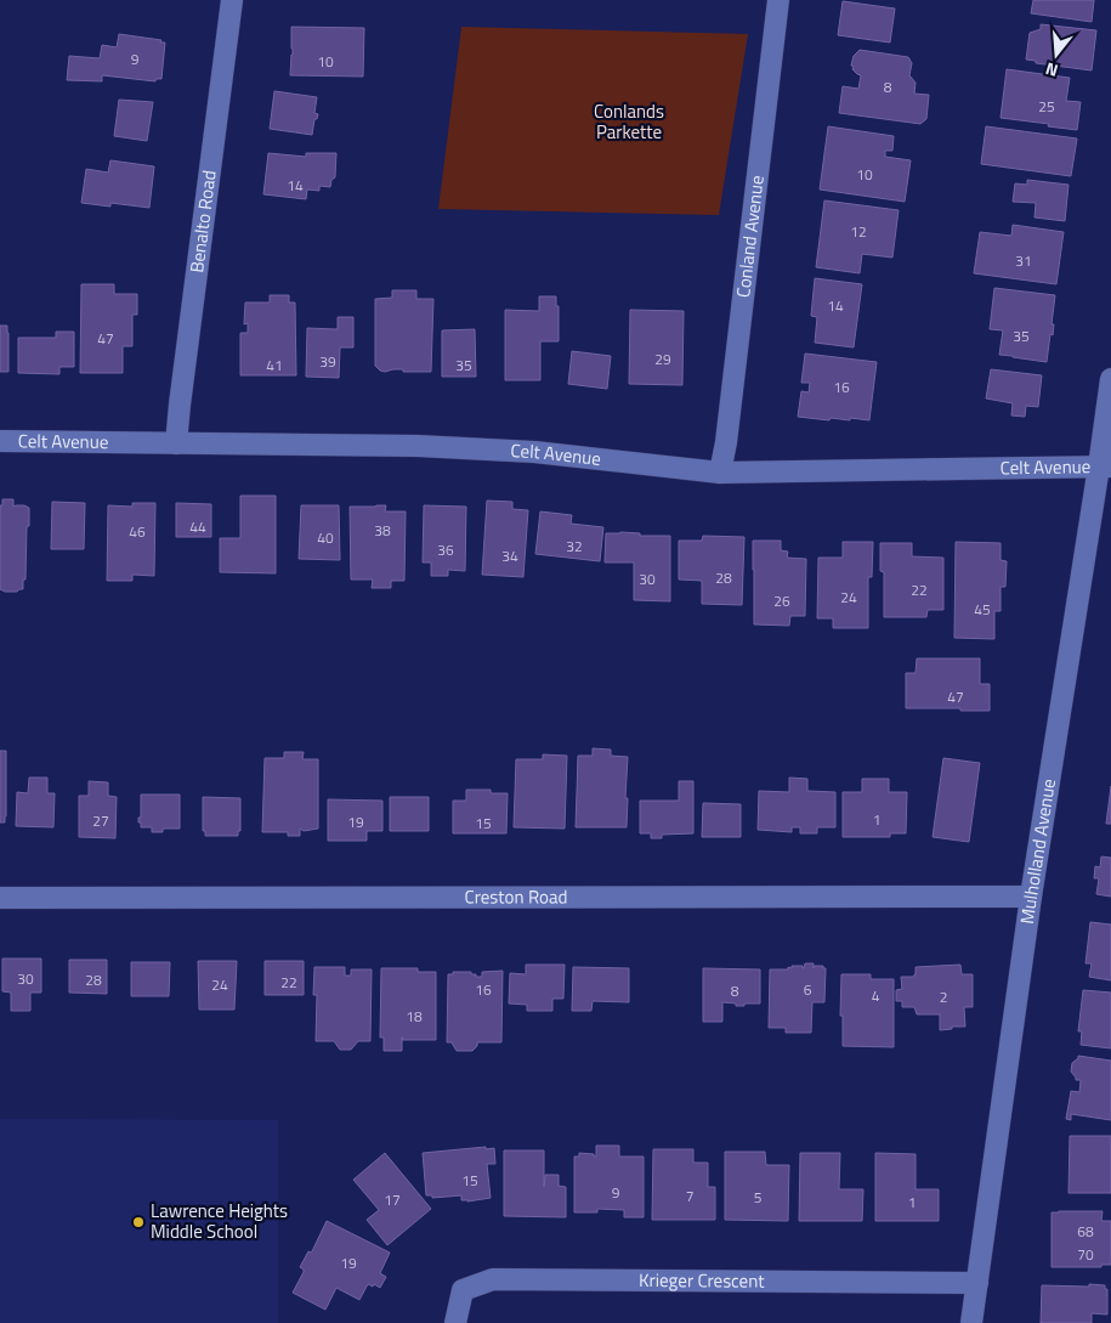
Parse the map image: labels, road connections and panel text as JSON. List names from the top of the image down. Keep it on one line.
{"streets":{"street":["Benalto Road","Conland Avenue","Celt Avenue","Mulholland Avenue","Creston Road","Krieger Crescent"]},"crossings":[["Benalto Road","Celt Avenue"],["Conland Avenue","Celt Avenue"],["Celt Avenue","Mulholland Avenue"],["Mulholland Avenue","Creston Road"],["Mulholland Avenue","Krieger Crescent"]],"parks":["Conlands Parkette"],"places":["Lawrence Heights Middle School"],"house_numbers":["9","10","8","25","10","14","12","31","14","35","47","29","39","41","35","16","44","38","46","40","32","36","34","28","30","22","24","26","45","47","1","27","19","15","30","28","22","24","16","6","8","4","2","18","15","9","7","5","17","1","68","70","19"],"north":"bottom"}
